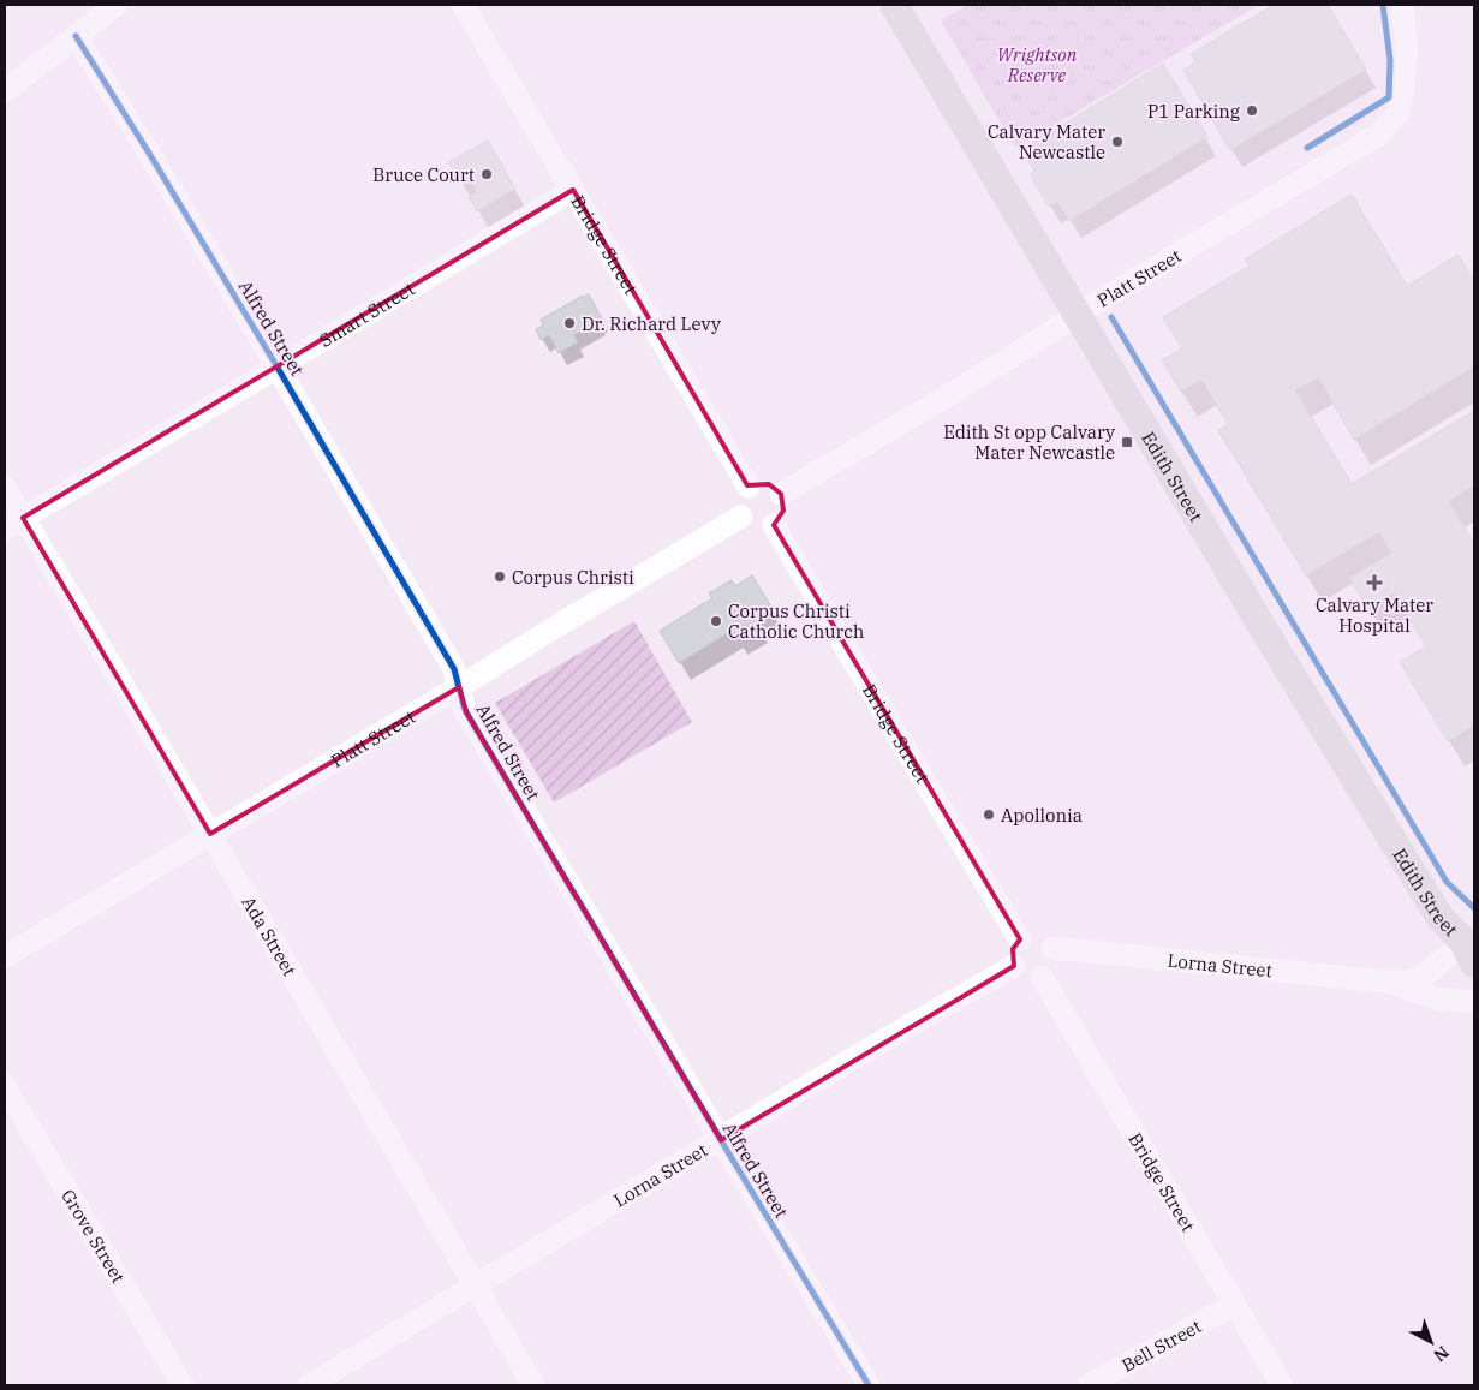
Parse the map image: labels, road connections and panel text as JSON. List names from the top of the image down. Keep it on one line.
{"streets":{"main road":["Edith Street"],"street":["Bridge Street","Platt Street","Smart Street","Alfred Street","Ada Street","Lorna Street","Grove Street","Bell Street"]},"crossings":[["Bridge Street","Platt Street"],["Bridge Street","Smart Street"],["Bridge Street","Lorna Street"],["Bridge Street","Bell Street"],["Platt Street","Alfred Street"],["Platt Street","Edith Street"],["Platt Street","Ada Street"],["Smart Street","Alfred Street"],["Smart Street","Ada Street"],["Alfred Street","Lorna Street"],["Edith Street","Lorna Street"],["Ada Street","Lorna Street"]],"parks":["Wrightson Reserve"],"places":{"other":["P1 Parking","Calvary Mater Newcastle","Bruce Court","Dr. Richard Levy","Corpus Christi","Corpus Christi Catholic Church","Apollonia"],"transit":["Edith St opp Calvary Mater Newcastle"],"health":["Calvary Mater Hospital"]},"north":"bottom right"}
